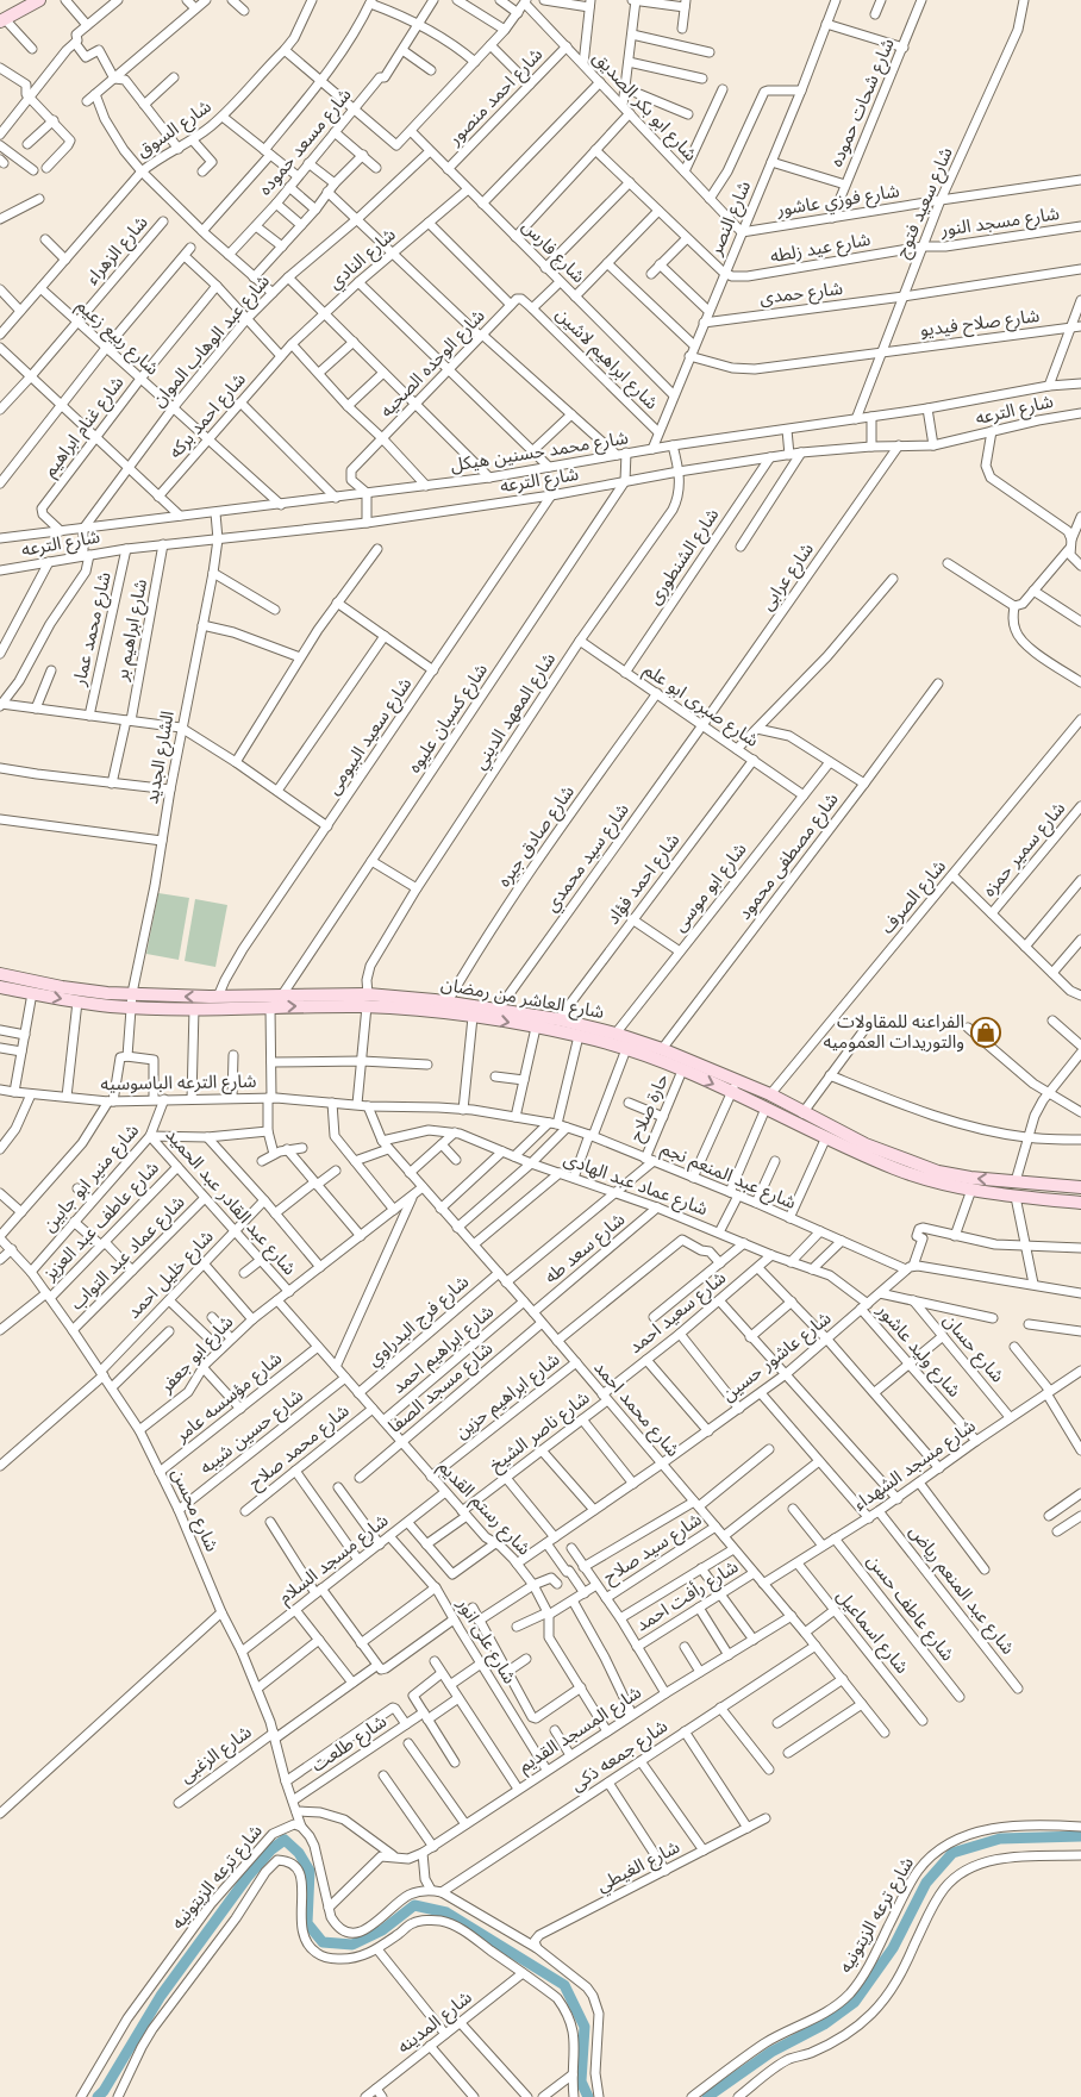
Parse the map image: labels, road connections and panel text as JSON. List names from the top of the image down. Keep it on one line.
{"streets":{"main road":["شارع العاشر من رمضان"],"street":["شارع احمد منصور","شارع شحات حموده","شارع ابو بكر الصديق","شارع السوق","شارع مسعد حموده","شارع فوزي عاشور","شارع سعيد فتوح","شارع النصر","شارع مسجد النور","شارع عيد زلطه","شارع الزهراء","شارع فارس","شارع النادي","شارع حمدى","شارع صلاح فيديو","شارع ربيع زعيم","شارع عبد الوهاب الموان","شارع ابراهيم لاشين","شارع الوحده الصحيه","شارع الترعه","شارع احمد بركه","شارع غنام ابراهيم","شارع محمد حسنين هيكل","شارع الشنطورى","شارع عرابى","شارع محمد عمار","شارع ابراهيم بر","شارع صبرى ابو علم","شارع المعهد الديني","شارع كسبان عليوه","شارع سعيد البيومى","الشارع الجديد","شارع صادق جيره","شارع سمير حمزه","شارع مصطفى محمود","شارع سيد محمدي","شارع احمد فؤاد","شارع ابو موسى","شارع الصرف","شارع الترعه الباسوسيه","حارة صلاح","شارع عبد المنعم نجم","شارع منير ابو جابين","شارع عماد عبد الهادى","شارع عبد القادر عبد الحميد","شارع عاطف عبد العزيز","شارع سعد طه","شارع عماد عبد التواب","شارع خليل احمد","شارع سعيد احمد","شارع فرج البدراوي","شارع حسان","شارع ابراهيم احمد","شارع وليد عاشور","شارع ابو جعفر","شارع عاشور حسين","شارع مسجد الصفا","شارع ابراهيم حزين","شارع مؤسسه عامر","شارع محمد احمد","شارع حسين شيبه","شارع ناصر الشيخ","شارع محمد صلاح","شارع مسجد الشهداء","شارع رستم القديم","شارع محسن","شارع سيد صلاح","شارع مسجد السلام","شارع عبد المنعم رياض","شارع رأفت احمد","شارع عاطف حسن","شارع اسماعيل","شارع على انور","شارع المسجد القديم","شارع طلعت","شارع الزغبى","شارع جمعه ذكى","شارع الغيطي","شارع ترعه الزيتونيه","شارع المدينه"]},"crossings":[["شارع احمد منصور","شارع ابو بكر الصديق"],["شارع احمد منصور","شارع فارس"],["شارع شحات حموده","شارع فوزي عاشور"],["شارع ابو بكر الصديق","شارع فوزي عاشور"],["شارع ابو بكر الصديق","شارع النصر"],["شارع السوق","شارع ربيع زعيم"],["شارع فوزي عاشور","شارع سعيد فتوح"],["شارع فوزي عاشور","شارع النصر"],["شارع سعيد فتوح","شارع مسجد النور"],["شارع سعيد فتوح","شارع عيد زلطه"],["شارع سعيد فتوح","شارع حمدى"],["شارع سعيد فتوح","شارع صلاح فيديو"],["شارع سعيد فتوح","شارع محمد حسنين هيكل"],["شارع النصر","شارع عيد زلطه"],["شارع النصر","شارع فارس"],["شارع النصر","شارع حمدى"],["شارع النصر","شارع صلاح فيديو"],["شارع النصر","شارع ابراهيم لاشين"],["شارع النصر","شارع محمد حسنين هيكل"],["شارع مسجد النور","شارع عيد زلطه"],["شارع الزهراء","شارع ربيع زعيم"],["شارع فارس","شارع النادي"],["شارع فارس","شارع عبد الوهاب الموان"],["شارع النادي","شارع احمد بركه"],["شارع ربيع زعيم","شارع عبد الوهاب الموان"],["شارع ربيع زعيم","شارع احمد بركه"],["شارع ربيع زعيم","شارع غنام ابراهيم"],["شارع ربيع زعيم","شارع محمد حسنين هيكل"],["شارع عبد الوهاب الموان","شارع محمد حسنين هيكل"],["شارع ابراهيم لاشين","شارع الوحده الصحيه"],["شارع الوحده الصحيه","شارع محمد حسنين هيكل"],["شارع الترعه","شارع الشنطورى"],["شارع الترعه","شارع عرابى"],["شارع الترعه","شارع محمد عمار"],["شارع الترعه","شارع ابراهيم بر"],["شارع الترعه","شارع المعهد الديني"],["شارع الترعه","شارع كسبان عليوه"],["شارع الترعه","شارع سعيد البيومى"],["شارع الترعه","الشارع الجديد"],["شارع غنام ابراهيم","شارع محمد حسنين هيكل"],["شارع محمد حسنين هيكل","شارع المعهد الديني"],["شارع محمد حسنين هيكل","الشارع الجديد"],["شارع الشنطورى","شارع صبرى ابو علم"],["شارع عرابى","شارع صبرى ابو علم"],["شارع عرابى","شارع سيد محمدي"],["شارع صبرى ابو علم","شارع المعهد الديني"],["شارع صبرى ابو علم","شارع صادق جيره"],["شارع صبرى ابو علم","شارع سيد محمدي"],["شارع صبرى ابو علم","شارع احمد فؤاد"],["شارع صبرى ابو علم","شارع ابو موسى"],["شارع المعهد الديني","شارع العاشر من رمضان"],["شارع كسبان عليوه","شارع العاشر من رمضان"],["شارع سعيد البيومى","شارع العاشر من رمضان"],["الشارع الجديد","شارع العاشر من رمضان"],["الشارع الجديد","شارع الترعه الباسوسيه"],["شارع صادق جيره","شارع العاشر من رمضان"],["شارع مصطفى محمود","شارع العاشر من رمضان"],["شارع سيد محمدي","شارع العاشر من رمضان"],["شارع احمد فؤاد","شارع العاشر من رمضان"],["شارع ابو موسى","شارع العاشر من رمضان"],["شارع الصرف","شارع العاشر من رمضان"],["شارع العاشر من رمضان","حارة صلاح"],["شارع الترعه الباسوسيه","شارع عبد المنعم نجم"],["شارع الترعه الباسوسيه","شارع منير ابو جابين"],["حارة صلاح","شارع عبد المنعم نجم"],["شارع عبد المنعم نجم","شارع عاشور حسين"],["شارع عبد المنعم نجم","شارع محمد احمد"],["شارع منير ابو جابين","شارع عبد القادر عبد الحميد"],["شارع منير ابو جابين","شارع محسن"],["شارع عماد عبد الهادى","شارع سعد طه"],["شارع عماد عبد الهادى","شارع سعيد احمد"],["شارع عماد عبد الهادى","شارع وليد عاشور"],["شارع عماد عبد الهادى","شارع عاشور حسين"],["شارع عماد عبد الهادى","شارع محمد احمد"],["شارع عبد القادر عبد الحميد","شارع عاطف عبد العزيز"],["شارع عبد القادر عبد الحميد","شارع عماد عبد التواب"],["شارع عبد القادر عبد الحميد","شارع خليل احمد"],["شارع عبد القادر عبد الحميد","شارع ابو جعفر"],["شارع عاطف عبد العزيز","شارع محسن"],["شارع سعد طه","شارع محمد احمد"],["شارع عماد عبد التواب","شارع محسن"],["شارع خليل احمد","شارع محسن"],["شارع سعيد احمد","شارع محمد احمد"],["شارع سعيد احمد","شارع ناصر الشيخ"],["شارع فرج البدراوي","شارع محمد احمد"],["شارع فرج البدراوي","شارع رستم القديم"],["شارع حسان","شارع مسجد الشهداء"],["شارع ابراهيم احمد","شارع محمد احمد"],["شارع ابراهيم احمد","شارع رستم القديم"],["شارع وليد عاشور","شارع عاشور حسين"],["شارع وليد عاشور","شارع مسجد الشهداء"],["شارع ابو جعفر","شارع محمد احمد"],["شارع ابو جعفر","شارع رستم القديم"],["شارع ابو جعفر","شارع محسن"],["شارع عاشور حسين","شارع محمد احمد"],["شارع عاشور حسين","شارع رستم القديم"],["شارع مسجد الصفا","شارع محمد احمد"],["شارع مسجد الصفا","شارع رستم القديم"],["شارع ابراهيم حزين","شارع محمد احمد"],["شارع ابراهيم حزين","شارع رستم القديم"],["شارع مؤسسه عامر","شارع رستم القديم"],["شارع مؤسسه عامر","شارع محسن"],["شارع محمد احمد","شارع ناصر الشيخ"],["شارع محمد احمد","شارع مسجد الشهداء"],["شارع محمد احمد","شارع سيد صلاح"],["شارع محمد احمد","شارع رأفت احمد"],["شارع محمد احمد","شارع المسجد القديم"],["شارع محمد احمد","شارع جمعه ذكى"],["شارع حسين شيبه","شارع رستم القديم"],["شارع حسين شيبه","شارع محسن"],["شارع ناصر الشيخ","شارع رستم القديم"],["شارع محمد صلاح","شارع رستم القديم"],["شارع مسجد الشهداء","شارع عبد المنعم رياض"],["شارع مسجد الشهداء","شارع عاطف حسن"],["شارع مسجد الشهداء","شارع اسماعيل"],["شارع رستم القديم","شارع مسجد السلام"],["شارع رستم القديم","شارع المسجد القديم"],["شارع محسن","شارع مسجد السلام"],["شارع محسن","شارع طلعت"],["شارع محسن","شارع الزغبى"],["شارع محسن","شارع ترعه الزيتونيه"],["شارع مسجد السلام","شارع على انور"],["شارع على انور","شارع المسجد القديم"],["شارع على انور","شارع الزغبى"],["شارع ترعه الزيتونيه","شارع المدينه"]],"places":{"shop":["الفراعنه للمقاولات والتوريدات العموميه"]}}
